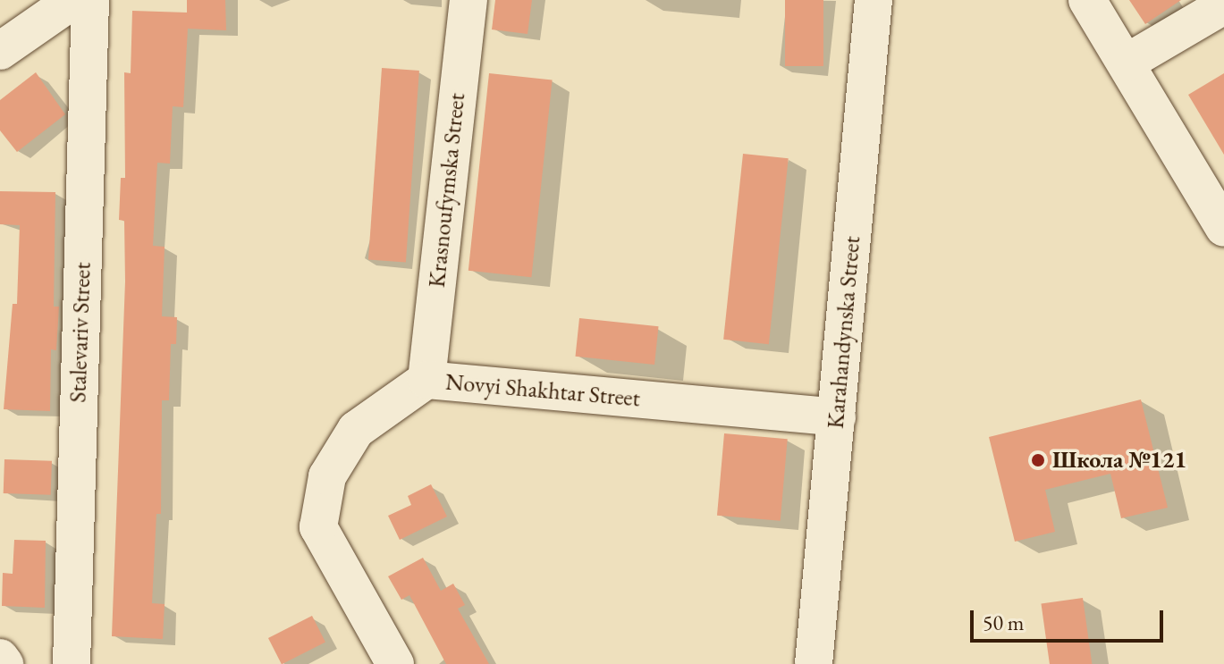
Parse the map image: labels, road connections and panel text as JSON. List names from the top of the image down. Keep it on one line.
{"streets":{"street":["Krasnoufymska Street","Stalevariv Street","Karahandynska Street","Novyi Shakhtar Street"]},"crossings":[["Krasnoufymska Street","Novyi Shakhtar Street"],["Karahandynska Street","Novyi Shakhtar Street"]],"places":["Школа №121"],"scale_bar":"50 m"}
